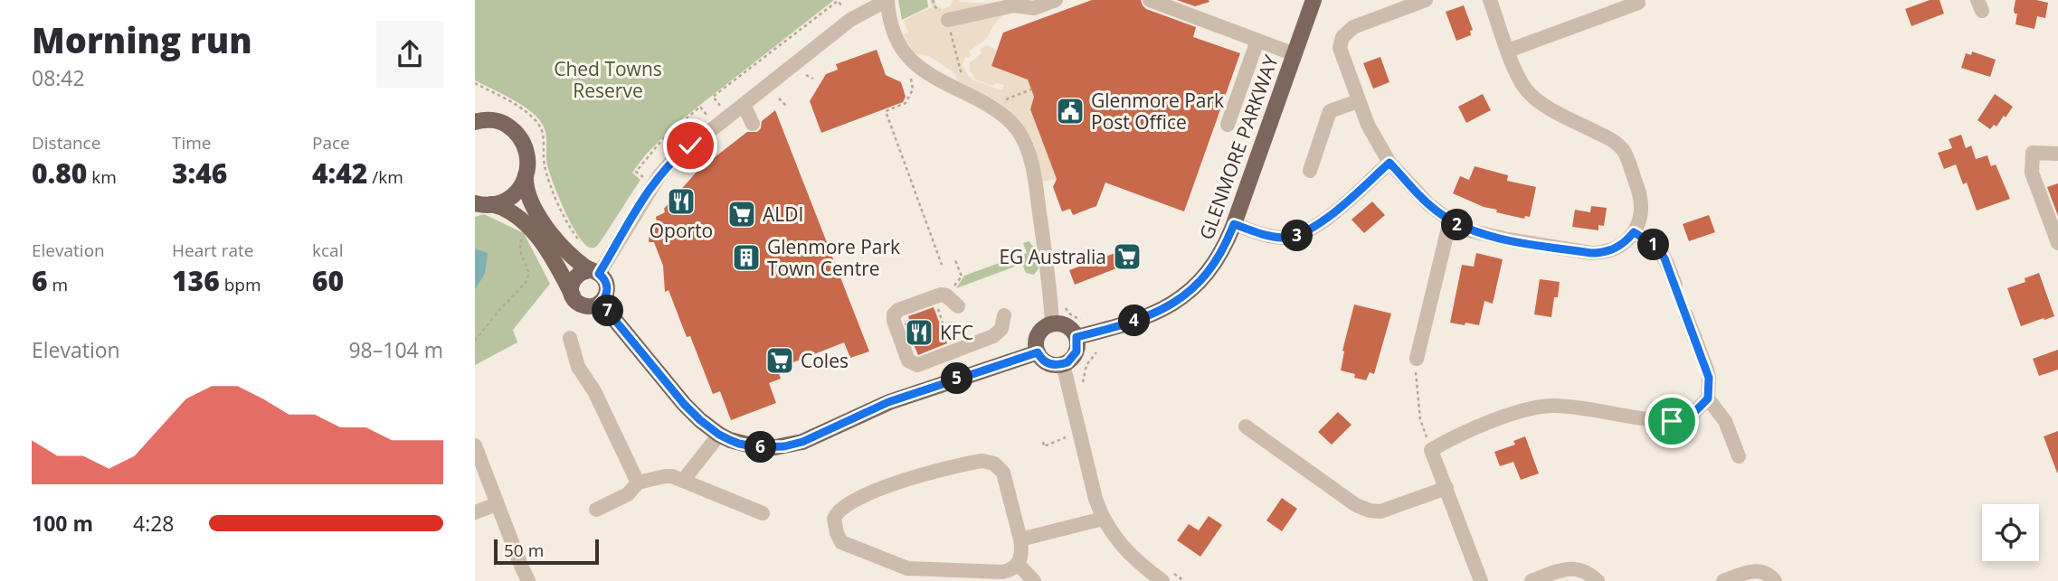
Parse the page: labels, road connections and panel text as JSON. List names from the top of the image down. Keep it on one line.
{"streets":{"main road":["GLENMORE PARKWAY"]},"parks":["Ched Towns Reserve"],"places":{"public building":["Glenmore Park Post Office"],"restaurant":["Oporto","KFC"],"supermarket":["ALDI","EG Australia","Coles"],"building":["Glenmore Park Town Centre"]},"scale_bar":"50 m","page":{"heading":["Morning run","08:42"],"stats":[["Distance","0.80 km"],["Time","3:46"],["Pace","4:42 /km"],["Elevation","6 m"],["Heart rate","136 bpm"],["kcal","60"]],"pins":["2","3","1","7","4","5","6"],"chart":["Elevation","98–104 m"],"list":[{"name":"100 m","note":"4:28"}],"scale":"50 m"}}
